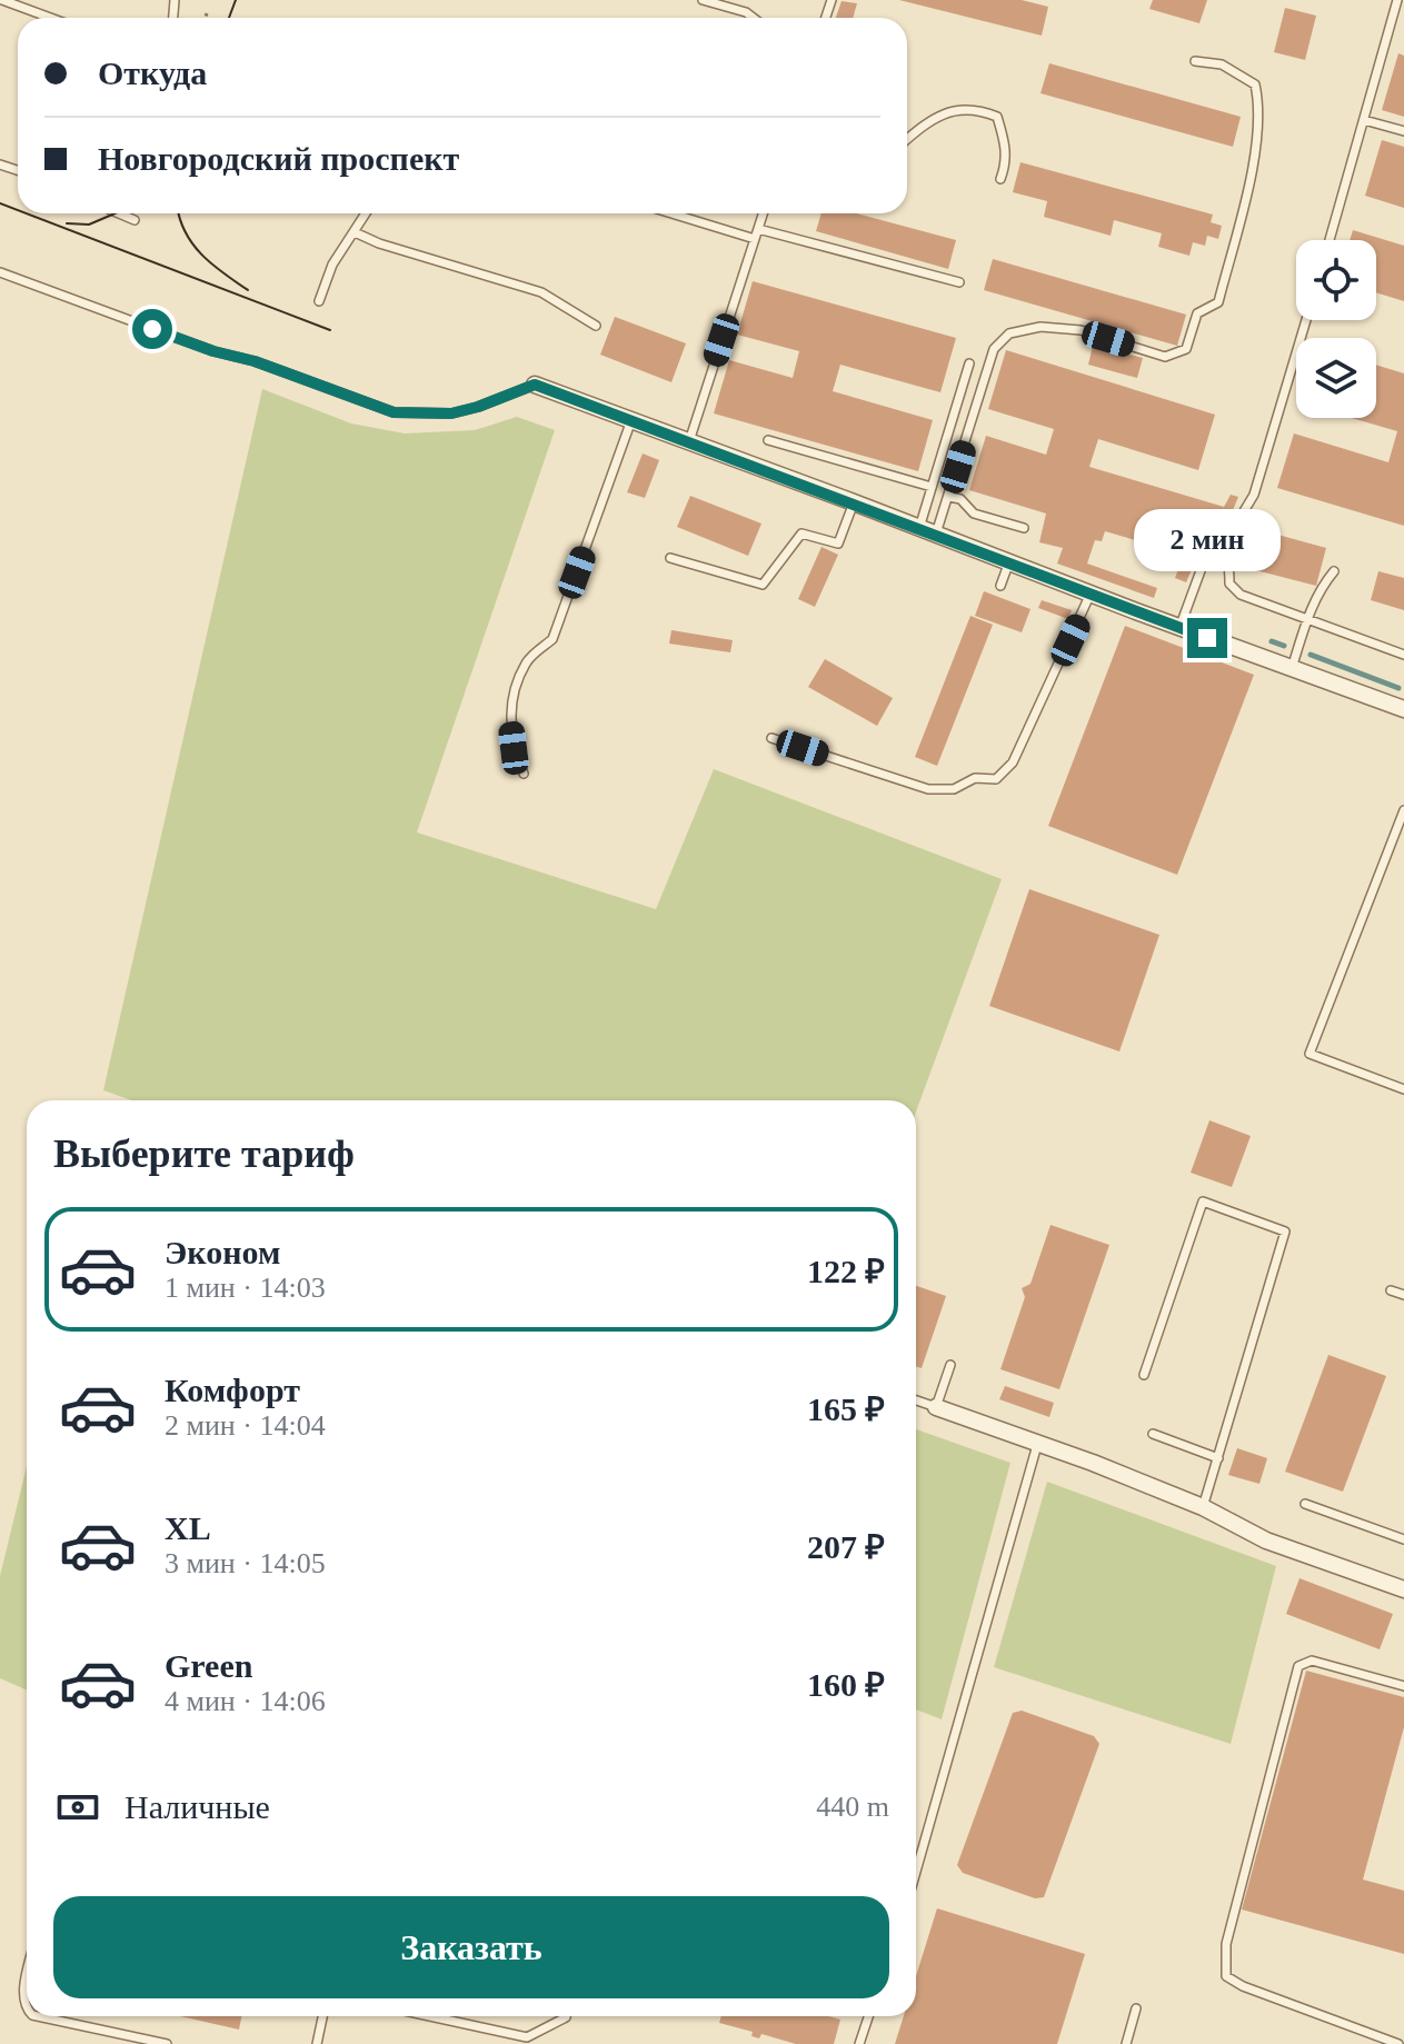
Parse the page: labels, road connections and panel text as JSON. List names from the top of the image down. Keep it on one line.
{"page":{"banner":["Откуда","Новгородский проспект"],"bubble":"2 мин","heading":"Выберите тариф","list":[{"name":"Эконом","note":"1 мин · 14:03","value":"122 ₽"},{"name":"Комфорт","note":"2 мин · 14:04","value":"165 ₽"},{"name":"XL","note":"3 мин · 14:05","value":"207 ₽"},{"name":"Green","note":"4 мин · 14:06","value":"160 ₽"}],"pay":["Наличные","440 m"],"buttons":"Заказать"}}
